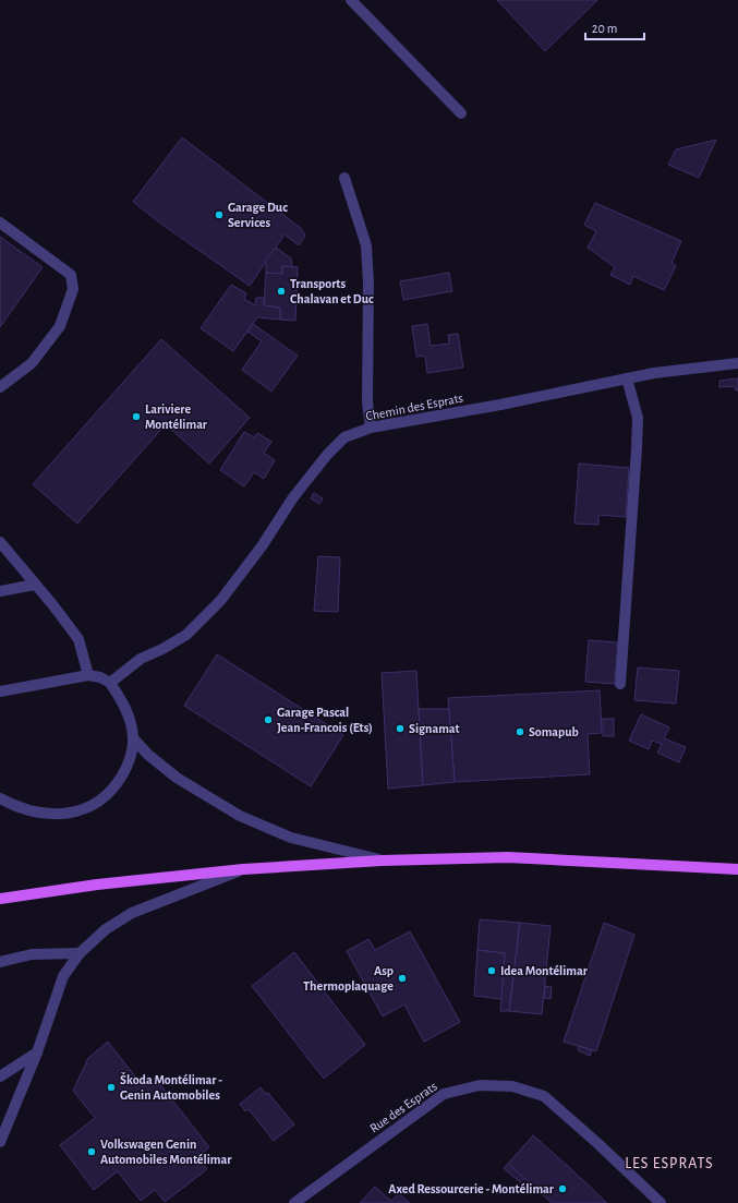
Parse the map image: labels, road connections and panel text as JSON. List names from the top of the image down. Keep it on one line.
{"streets":{"street":["Chemin des Esprats","Rue des Esprats"]},"districts":["LES ESPRATS"],"places":["Garage Duc Services","Transports Chalavan et Duc","Lariviere Montélimar","Garage Pascal Jean-Francois (Ets)","Signamat","Somapub","Idea Montélimar","Asp Thermoplaquage","Škoda Montélimar - Genin Automobiles","Volkswagen Genin Automobiles Montélimar","Axed Ressourcerie - Montélimar"],"scale_bar":"20 m"}
